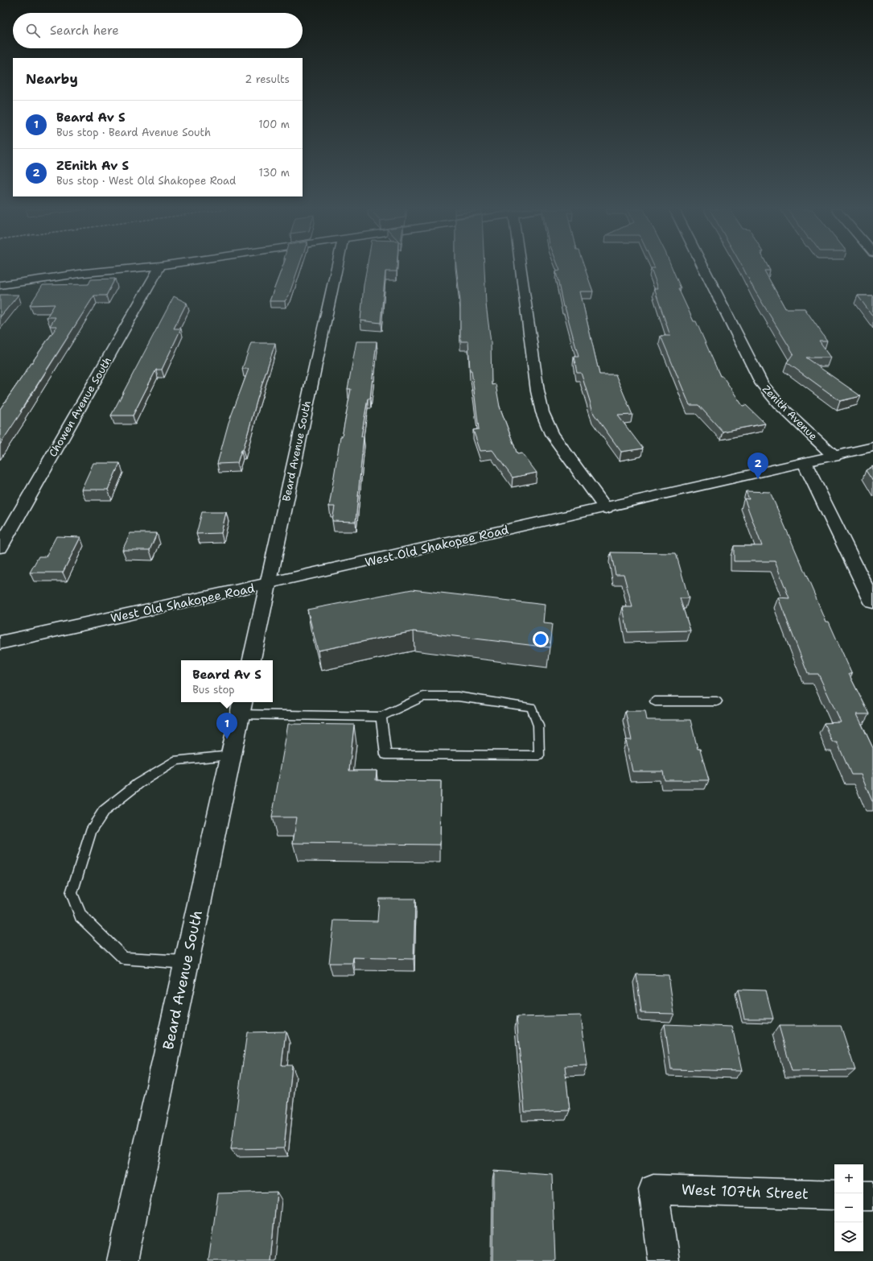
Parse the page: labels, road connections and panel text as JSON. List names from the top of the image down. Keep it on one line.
{"streets":{"street":["Chowen Avenue South","Zenith Avenue","Beard Avenue South","West Old Shakopee Road","West 107th Street"]},"crossings":[["Zenith Avenue","West Old Shakopee Road"],["Beard Avenue South","West Old Shakopee Road"]],"page":{"search":"Search here","heading":["Nearby","2 results"],"list":[{"mark":"1","name":"Beard Av S","note":"Bus stop · Beard Avenue South","value":"100 m"},{"mark":"2","name":"ZEnith Av S","note":"Bus stop · West Old Shakopee Road","value":"130 m"}],"pins":["2","1"],"popup":["Beard Av S","Bus stop"],"map_buttons":["+","−"]}}
